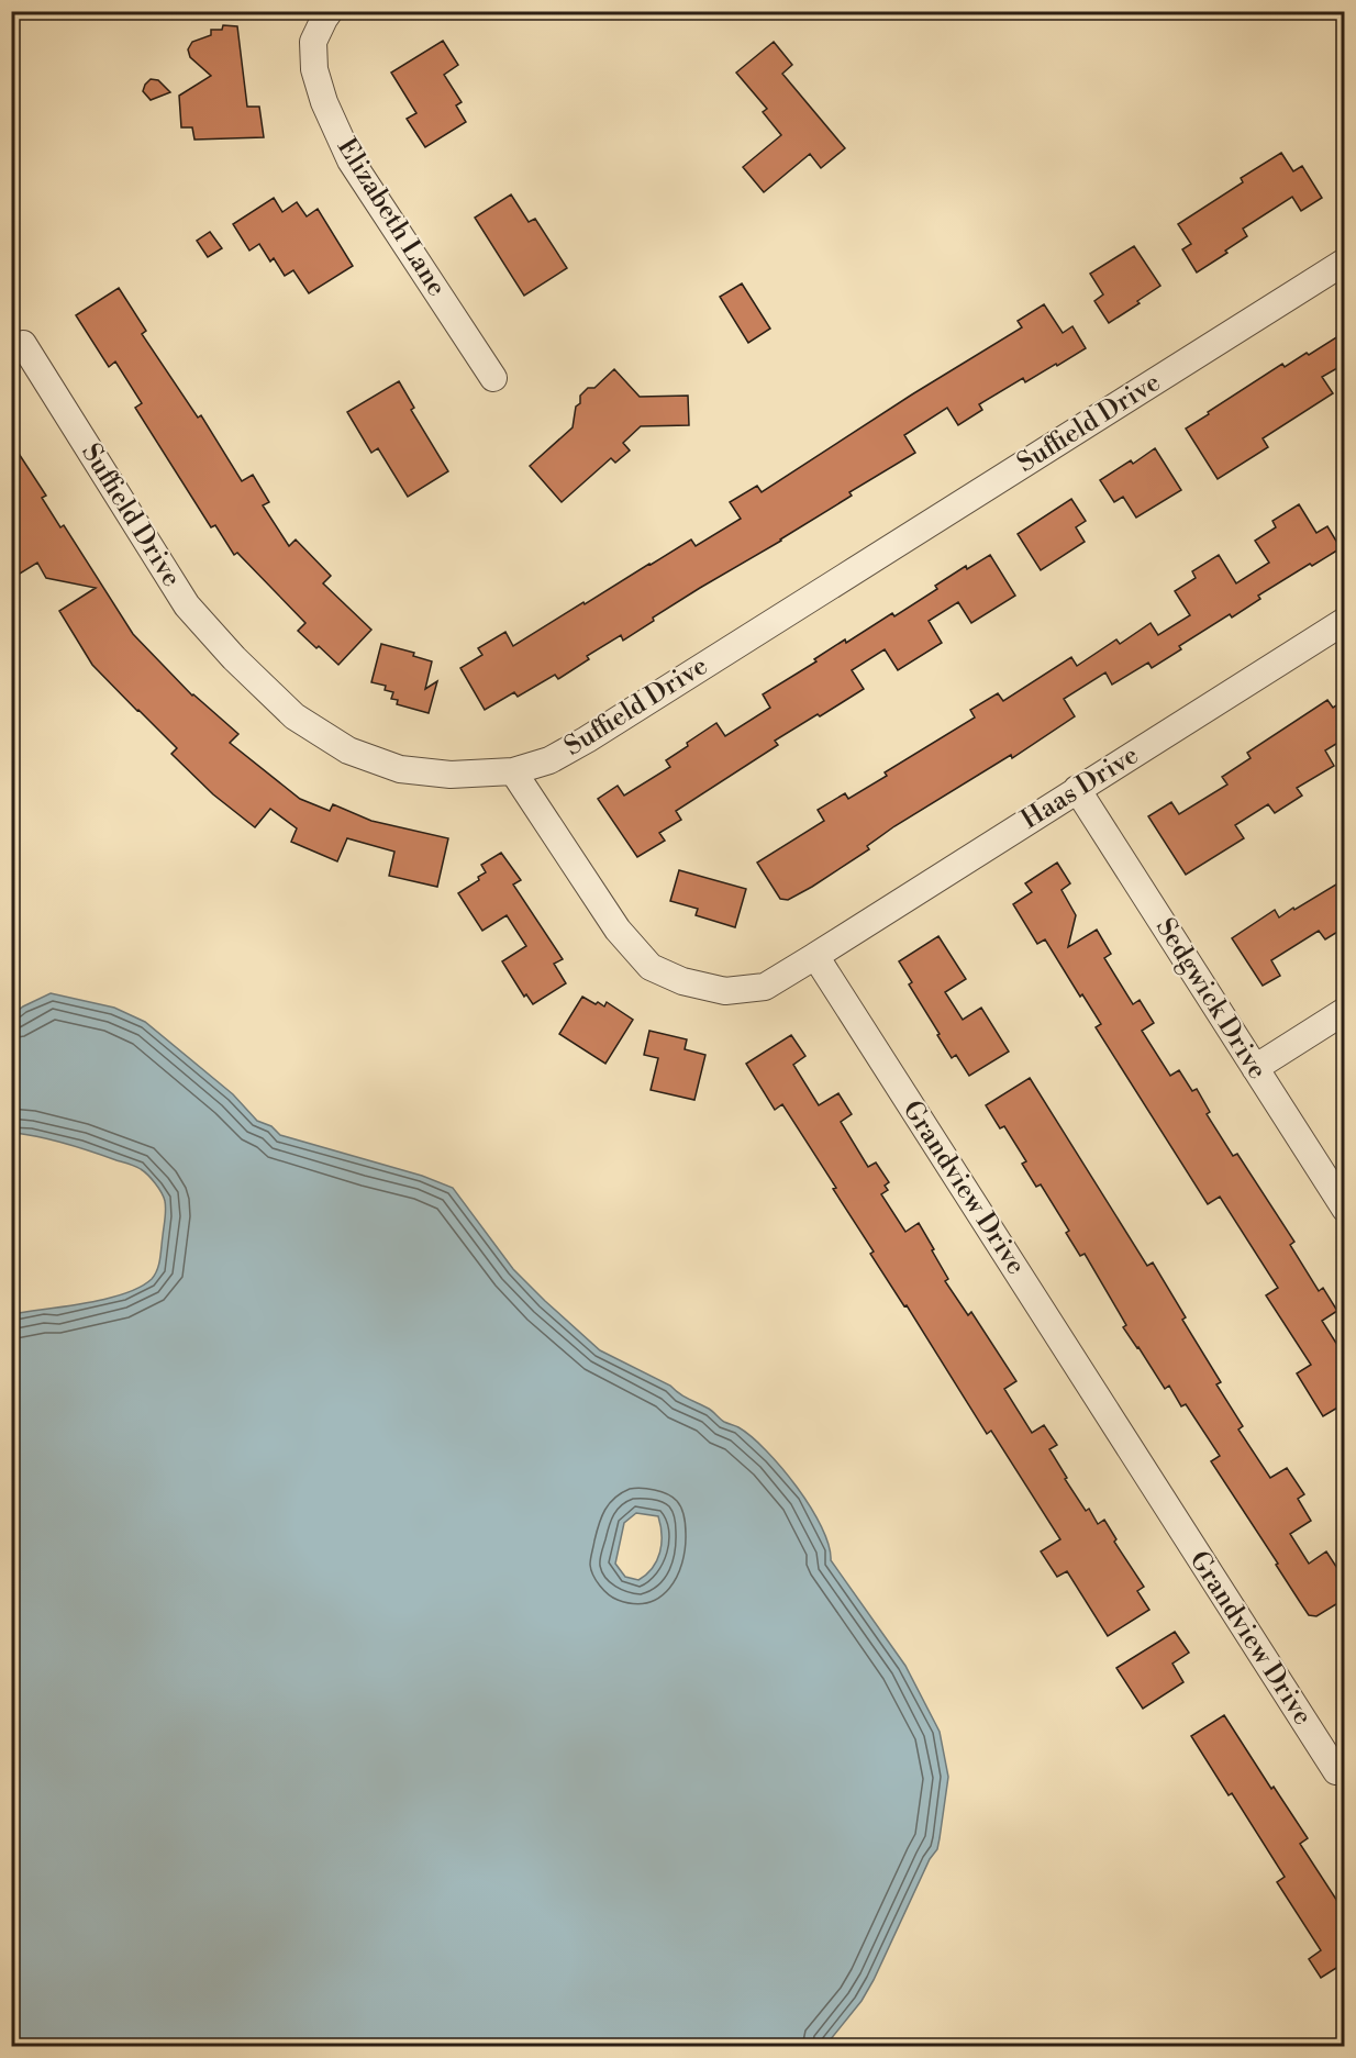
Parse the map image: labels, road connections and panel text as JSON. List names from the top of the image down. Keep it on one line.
{"streets":{"street":["Elizabeth Lane","Suffield Drive","Haas Drive","Sedgwick Drive","Grandview Drive"]},"crossings":[["Haas Drive","Sedgwick Drive"],["Haas Drive","Grandview Drive"]]}
